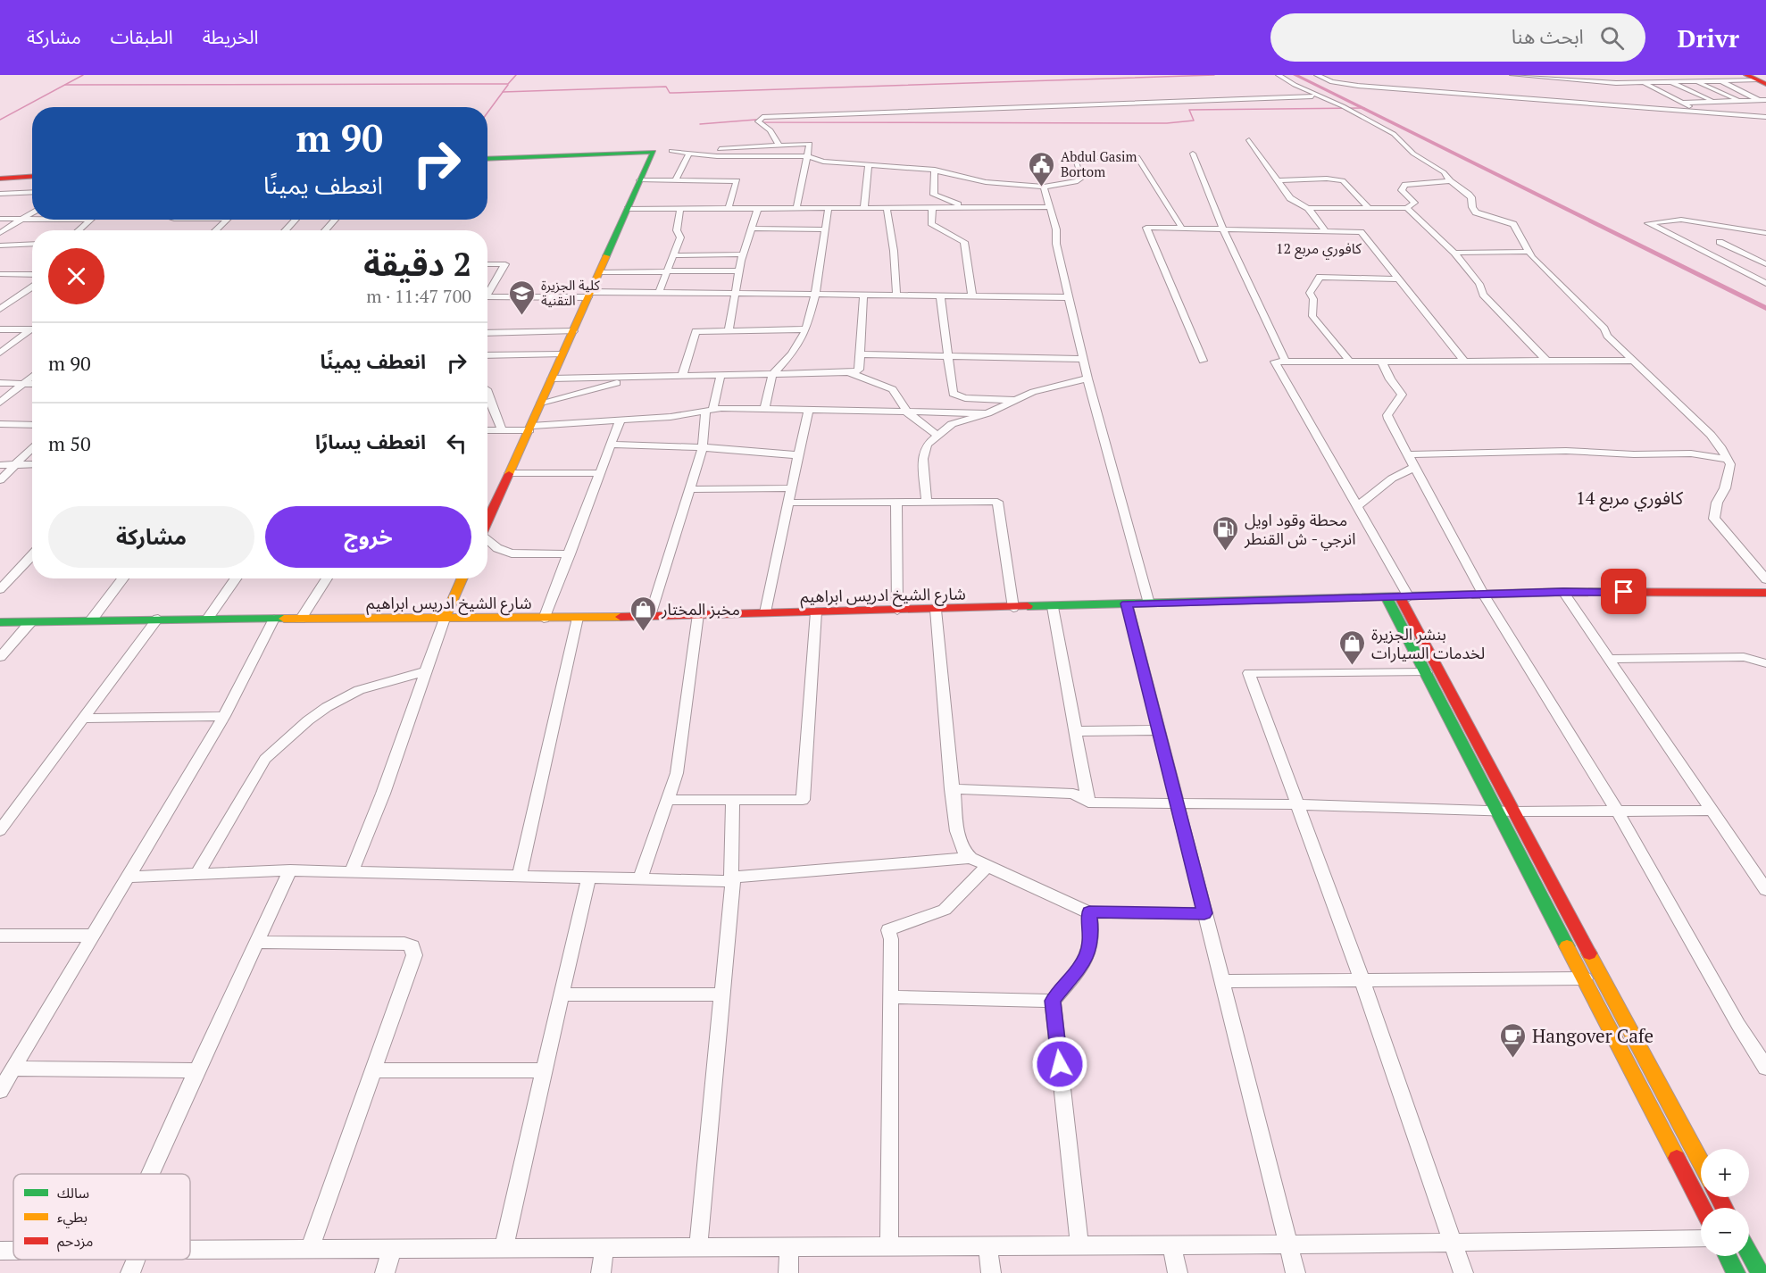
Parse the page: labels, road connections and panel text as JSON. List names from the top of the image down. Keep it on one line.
{"streets":{"street":["شارع الشيخ ادريس ابراهيم"]},"districts":["كافوري مربع 12","كافوري مربع 14"],"places":{"public building":["Abdul Gasim Bortom"],"school or university":["كلية الجزيرة التقنية"],"fuel station":["محطة وقود اويل انرجي - ش القنطر"],"shop":["مخبز المختار","بنشر الجزيرة لخدمات السيارات"],"cafe":["Hangover Cafe"]},"legend":["سالك","بطيء","مزدحم"],"page":{"header":"Drivr","search":"ابحث هنا","nav":["الخريطة","الطبقات","مشاركة"],"turn":["90 m","انعطف يمينًا"],"heading":["2 دقيقة","700 m · 11:47"],"list":[{"name":"انعطف يمينًا","value":"90 m"},{"name":"انعطف يسارًا","value":"50 m"}],"buttons":["خروج","مشاركة"],"map_buttons":["+","−"]}}
